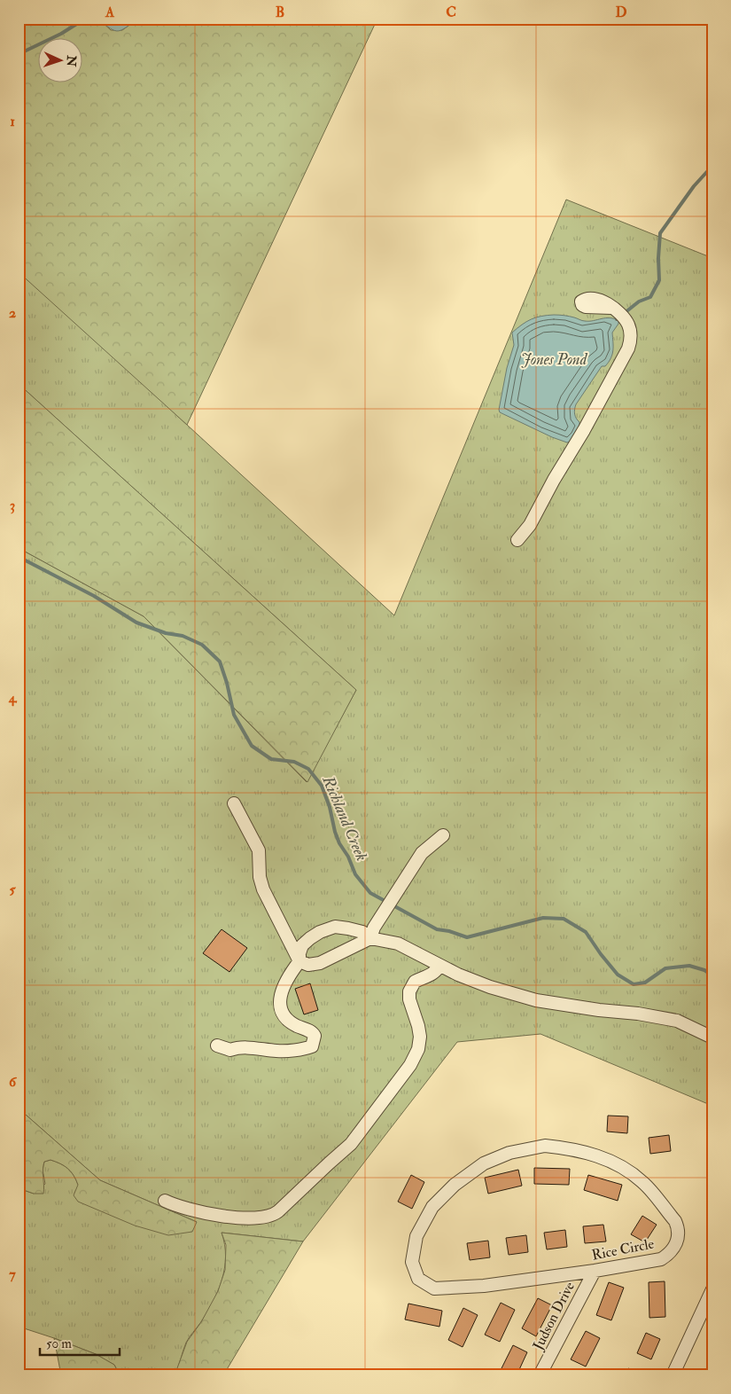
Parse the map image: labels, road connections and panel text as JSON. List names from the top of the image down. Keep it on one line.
{"streets":{"street":["Rice Circle","Judson Drive"]},"crossings":[["Rice Circle","Judson Drive"]],"water":["Jones Pond","Richland Creek"],"scale_bar":"50 m","north":"right","grid":{"columns":["A","B","C","D"],"rows":["1","2","3","4","5","6","7"]}}
